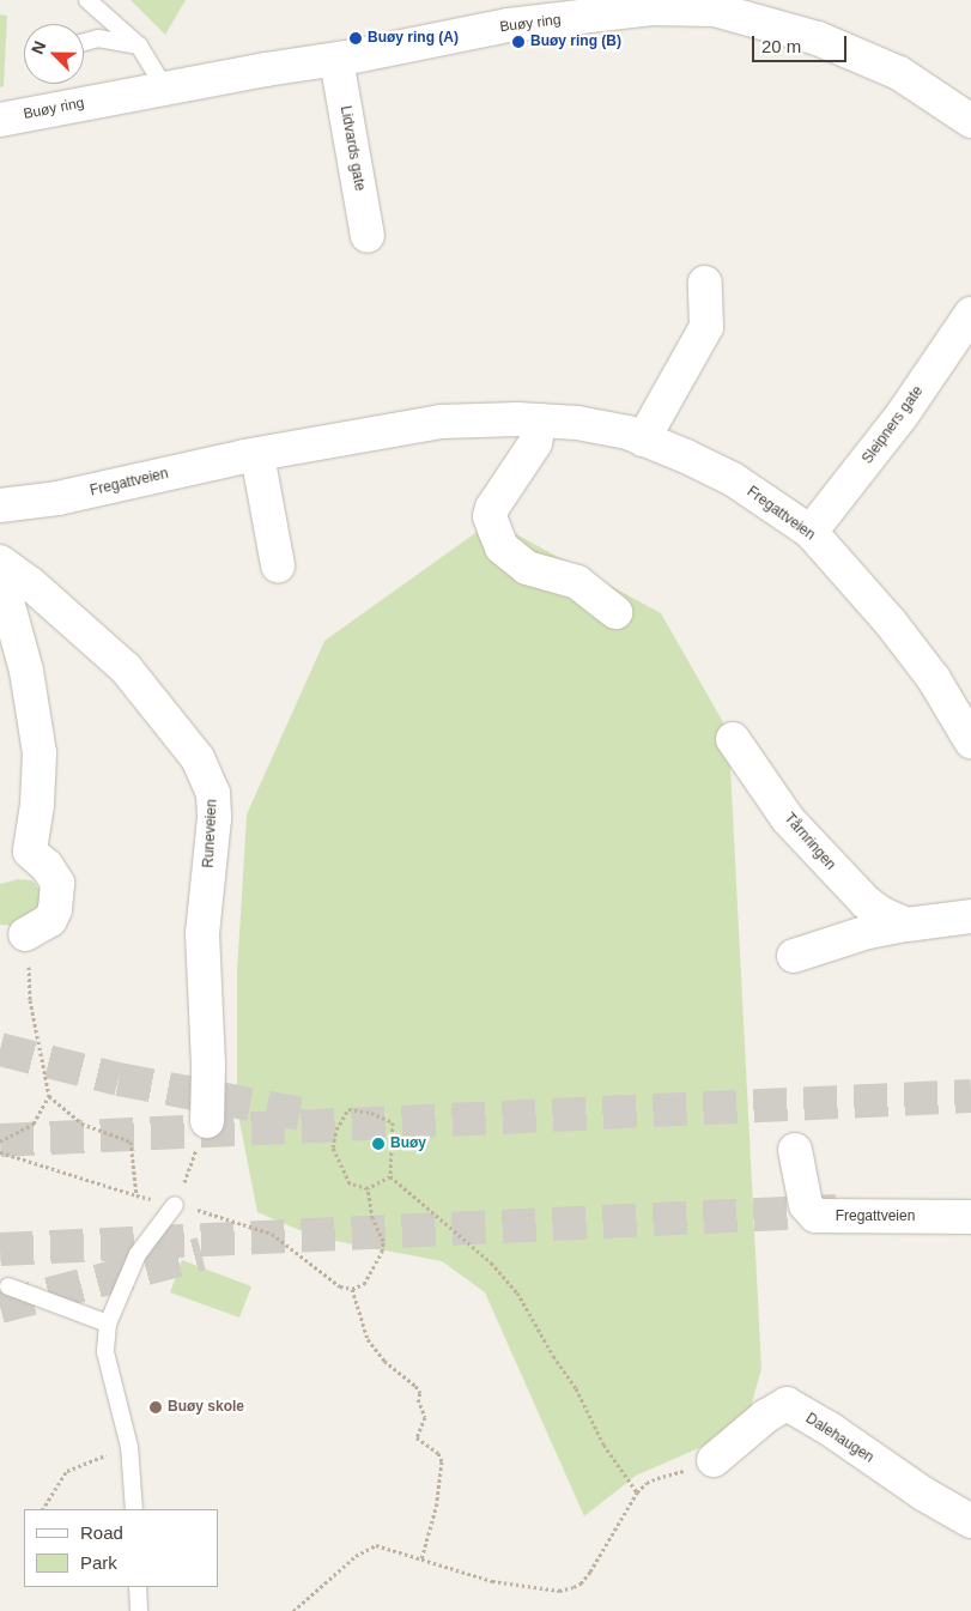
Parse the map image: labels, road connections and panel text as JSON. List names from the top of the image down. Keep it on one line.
{"streets":{"street":["Buøy ring","Lidvards gate","Sleipners gate","Fregattveien","Runeveien","Tårnringen","Dalehaugen"]},"crossings":[["Buøy ring","Lidvards gate"],["Sleipners gate","Fregattveien"]],"places":["Buøy ring (A)","Buøy ring (B)","Buøy","Buøy skole"],"legend":["Road","Park"],"scale_bar":"20 m","north":"top left"}
